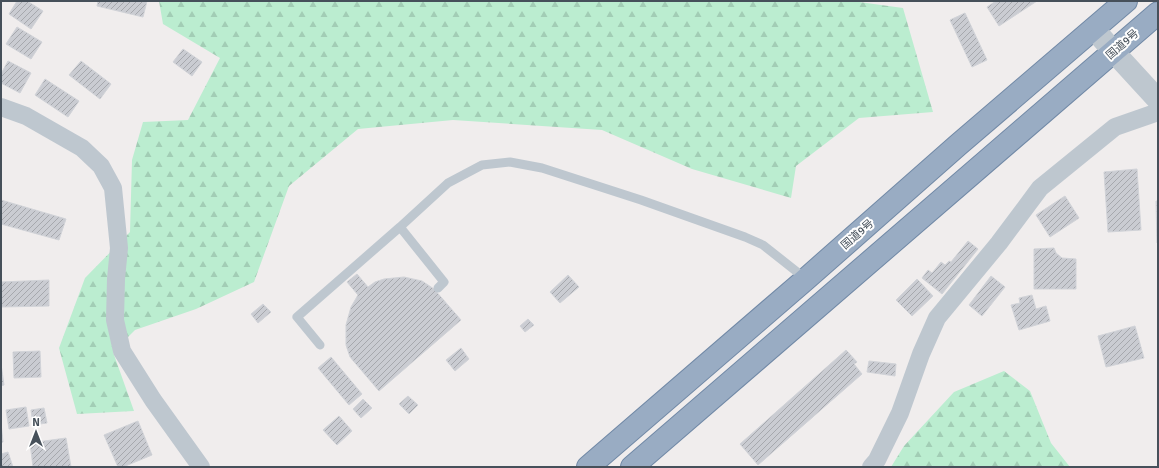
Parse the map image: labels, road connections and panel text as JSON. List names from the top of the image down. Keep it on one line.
{"streets":{"highway":["国道9号"]},"north":"top"}
